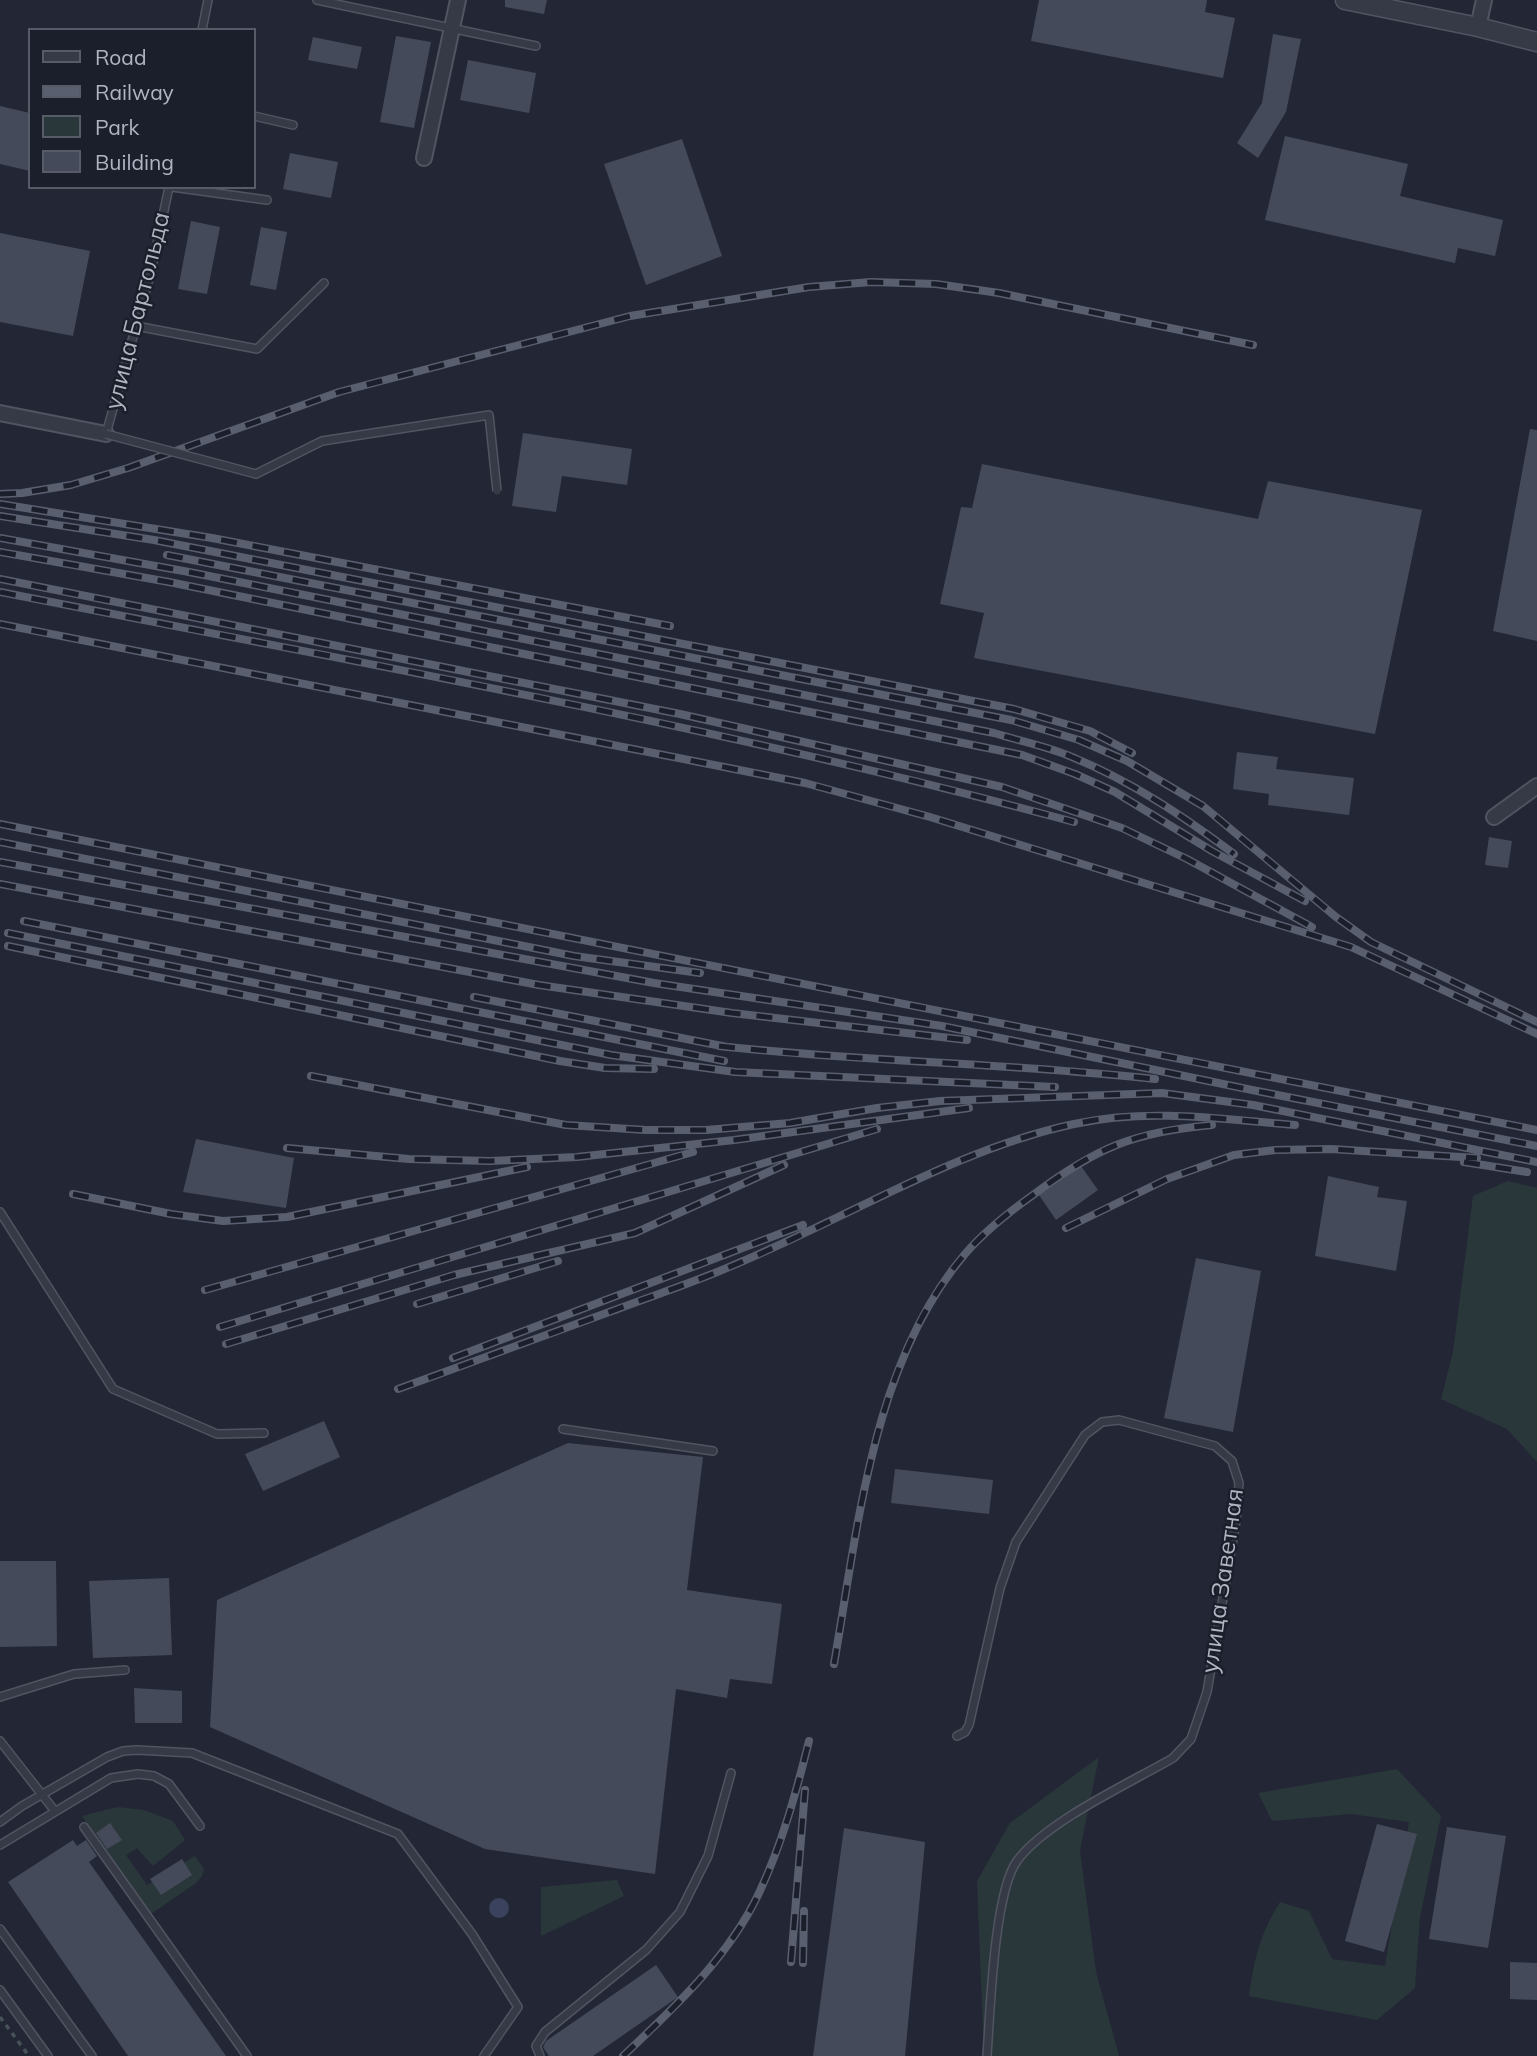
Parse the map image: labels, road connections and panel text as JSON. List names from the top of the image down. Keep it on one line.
{"streets":{"lane":["улица Бартольда","улица Заветная"]},"legend":["Road","Railway","Park","Building"]}
